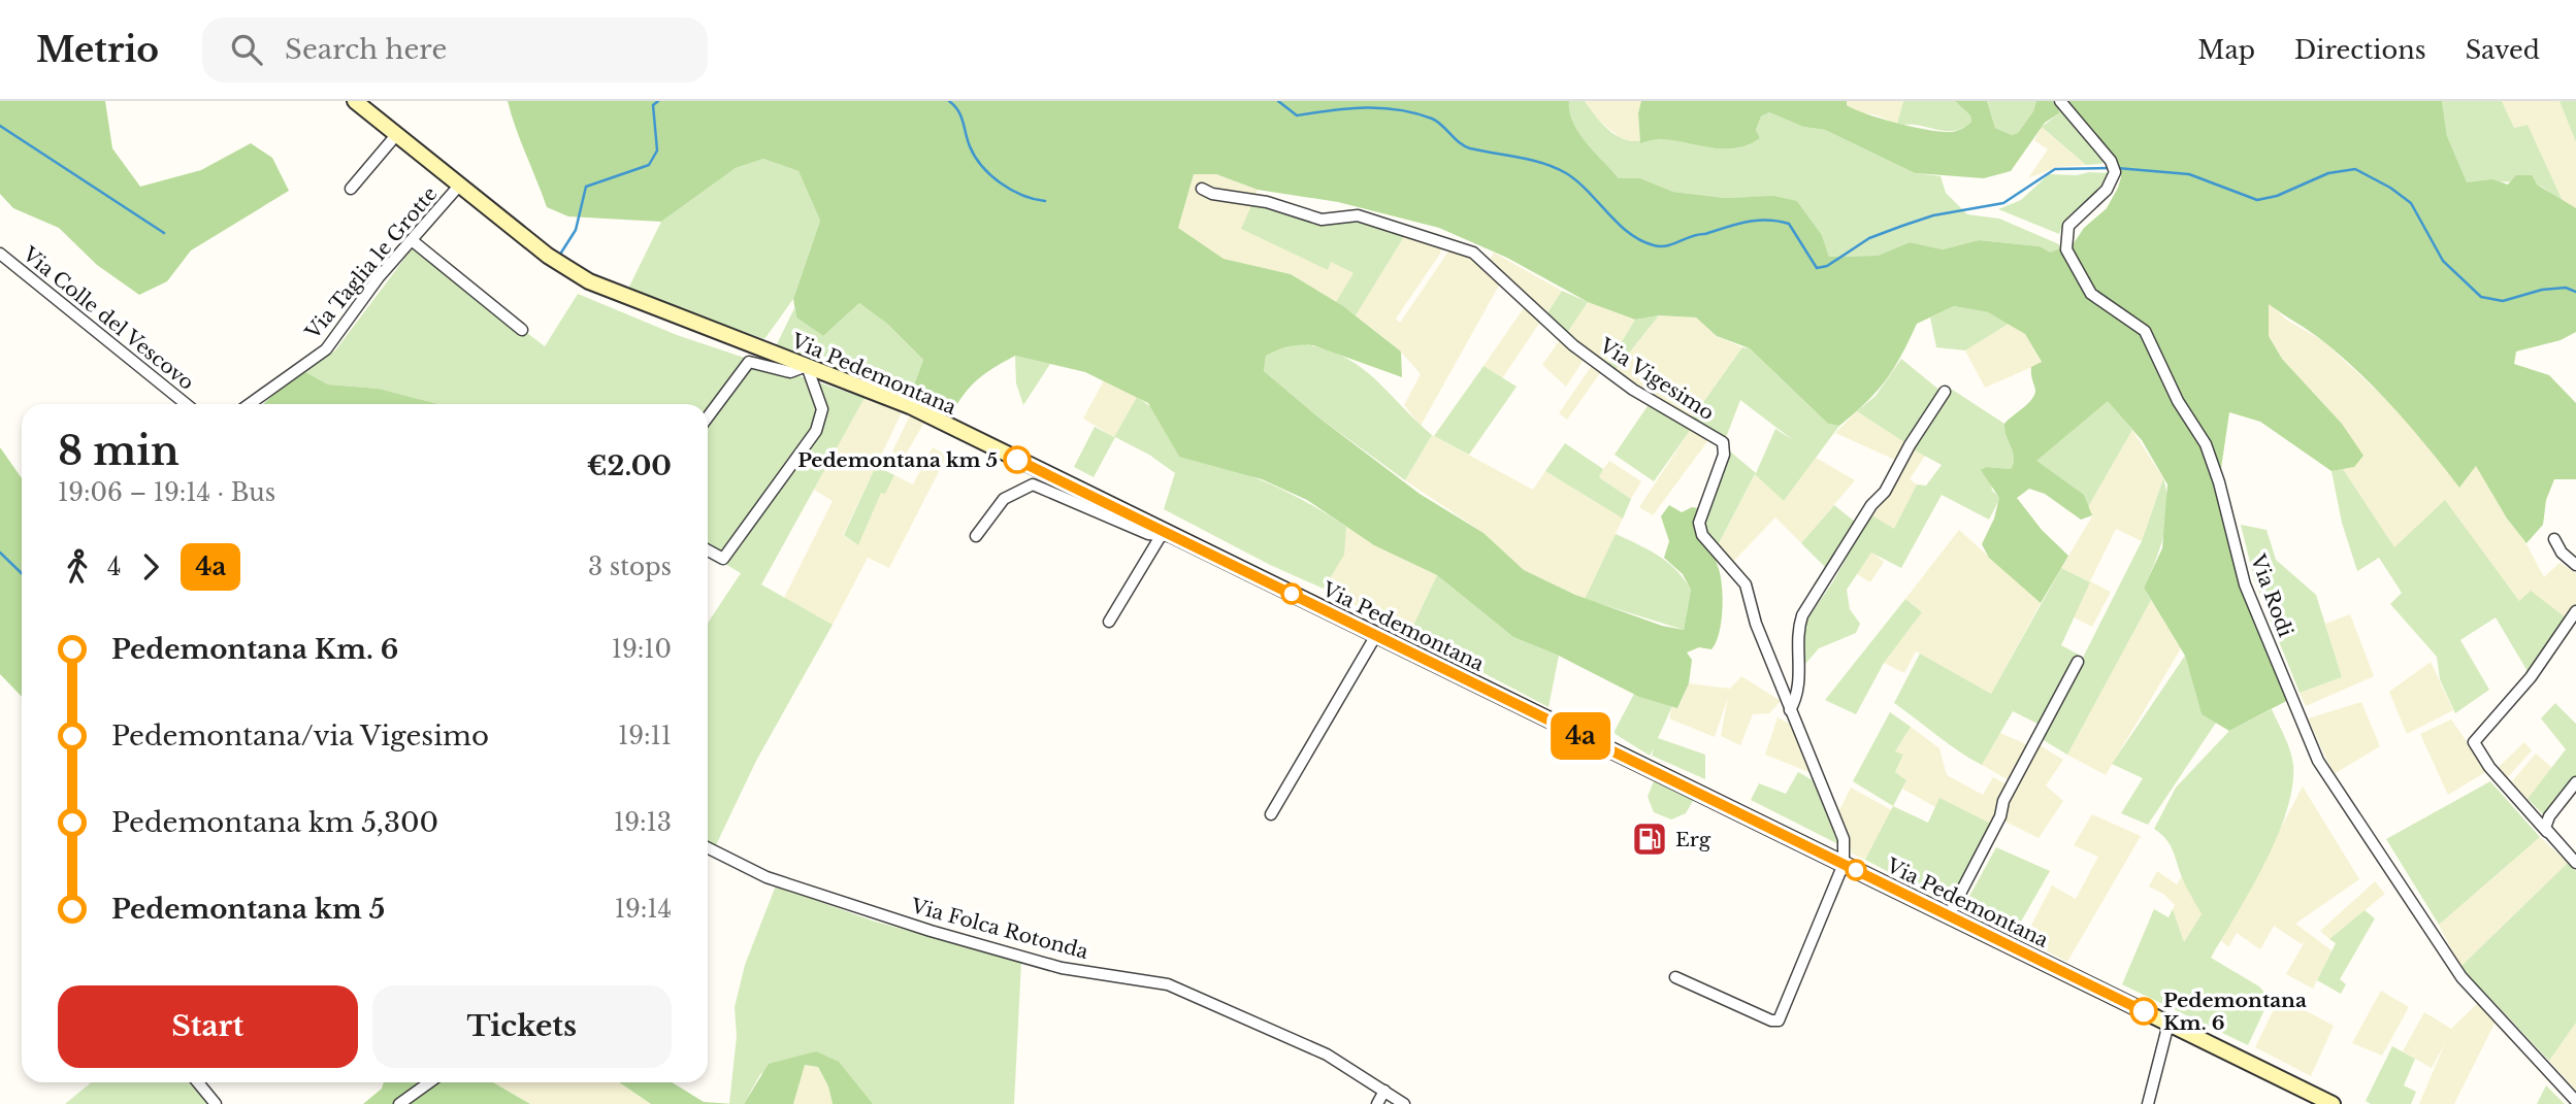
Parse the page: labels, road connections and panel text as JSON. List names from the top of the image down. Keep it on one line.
{"streets":{"street":["Via Taglia le Grotte","Via Colle del Vescovo","Via Pedemontana","Via Vigesimo","Via Rodi","Via Folca Rotonda"]},"crossings":[["Via Taglia le Grotte","Via Pedemontana"],["Via Pedemontana","Via Vigesimo"]],"places":{"other":["Pedemontana km 5","Pedemontana Km. 6"],"fuel station":["Erg"]},"lines":["bus line 4a"],"page":{"header":"Metrio","search":"Search here","nav":["Map","Directions","Saved"],"on_map":"4a","heading":["8 min","19:06 – 19:14 · Bus","€2.00"],"legs":["4","4a","3 stops"],"list":[{"name":"Pedemontana Km. 6","value":"19:10"},{"name":"Pedemontana/via Vigesimo","value":"19:11"},{"name":"Pedemontana km 5,300","value":"19:13"},{"name":"Pedemontana km 5","value":"19:14"}],"buttons":["Start","Tickets"]}}
